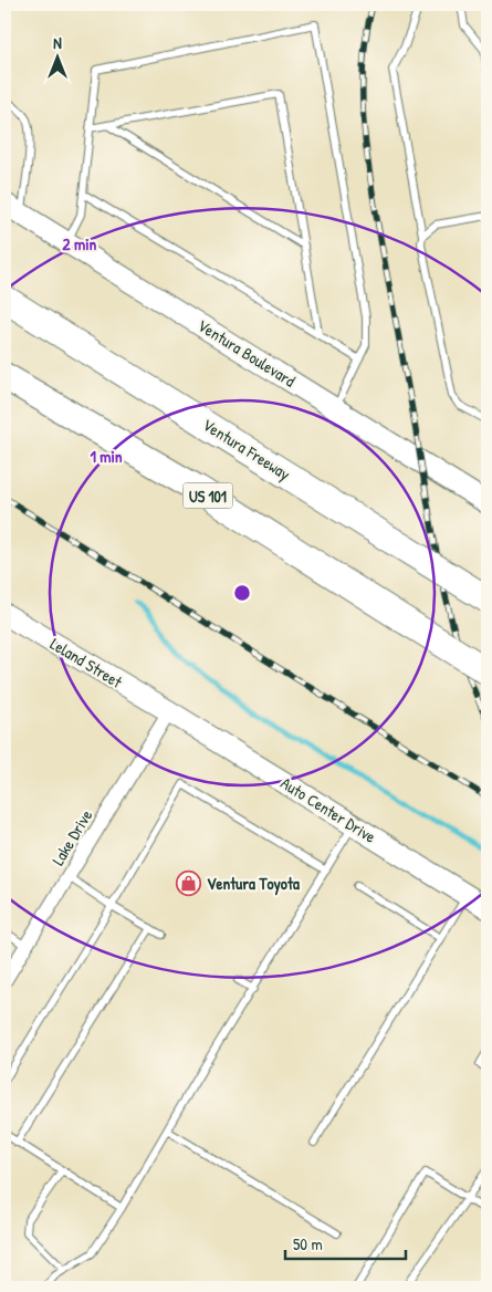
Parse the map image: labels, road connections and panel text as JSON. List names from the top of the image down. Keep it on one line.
{"streets":{"highway":["Ventura Freeway","US 101"],"street":["Ventura Boulevard","Leland Street","Auto Center Drive","Lake Drive"]},"crossings":[["Leland Street","Auto Center Drive"],["Leland Street","Lake Drive"],["Auto Center Drive","Lake Drive"]],"places":{"shop":["Ventura Toyota"]},"scale_bar":"50 m","north":"top","rings":["2 min","1 min"]}
